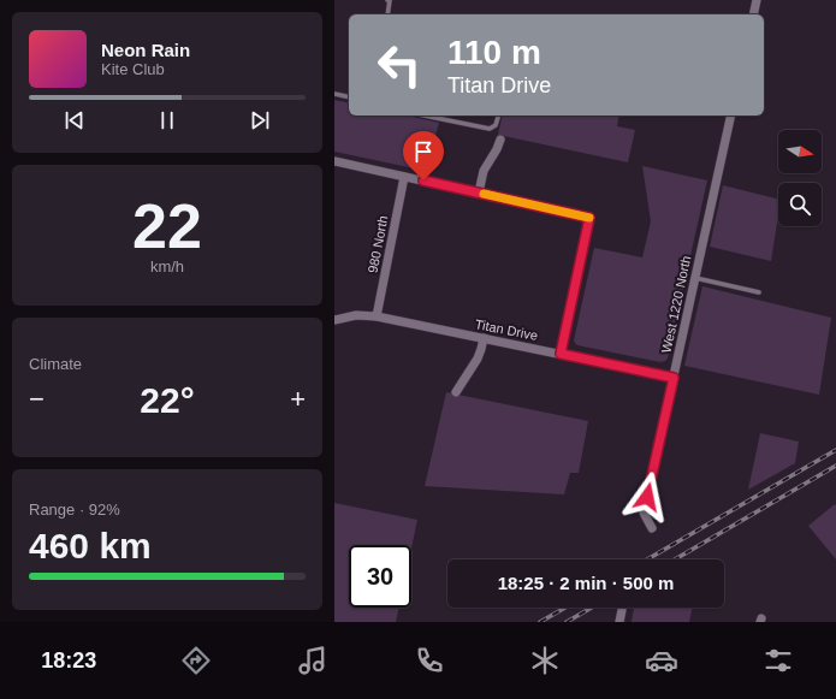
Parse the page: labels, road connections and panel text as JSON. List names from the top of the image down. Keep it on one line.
{"streets":{"street":["980 North","West 1220 North","Titan Drive"]},"crossings":[["980 North","Titan Drive"],["West 1220 North","Titan Drive"]],"north":"right","page":{"turn":["110 m","Titan Drive"],"song":["Neon Rain","Kite Club"],"tile":[["22","km/h"],"Climate",["Range · 92%","460 km"]],"heat":["−","22°","+"],"limit":"30","trip":"18:25 · 2 min · 500 m","tabs":"18:23"}}
